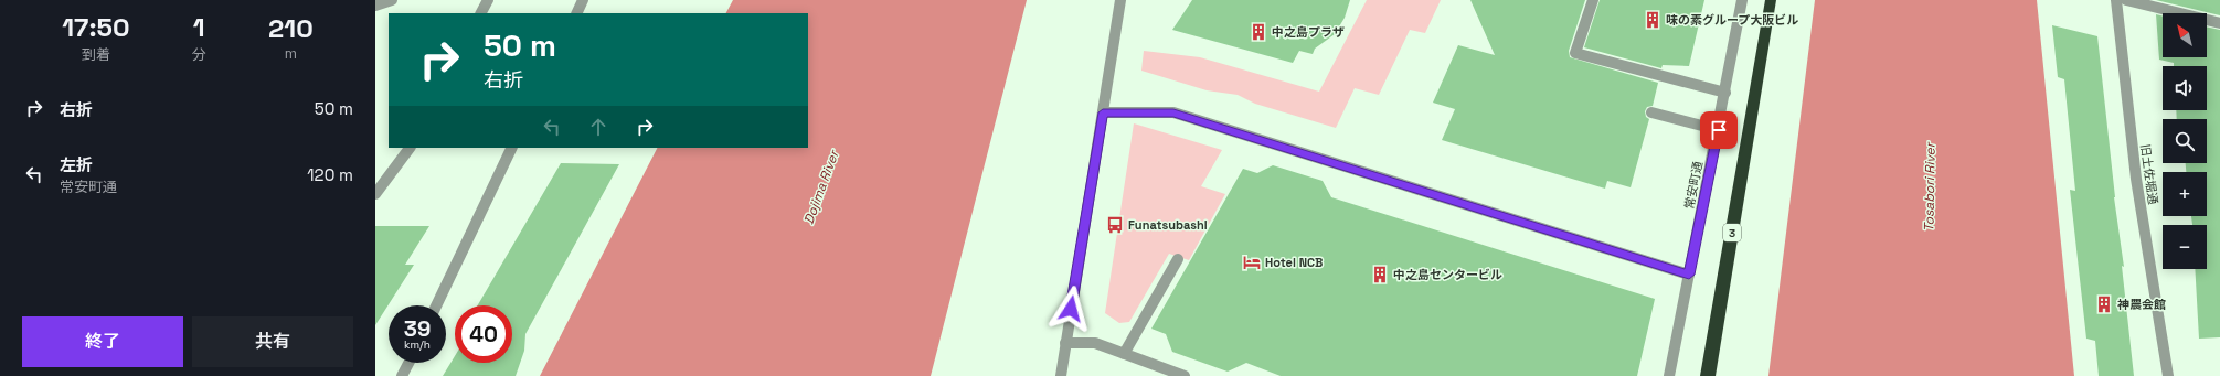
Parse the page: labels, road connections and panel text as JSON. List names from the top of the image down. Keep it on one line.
{"streets":{"highway":["3"],"street":["旧土佐堀通","常安町通"]},"water":["Dojima River","Tosabori River"],"places":{"building":["味の素グループ大阪ビル","中之島プラザ","中之島センタービル","神農会館"],"bus stop":["Funatsubashi"],"hotel":["Hotel NCB"]},"north":"top left","page":{"eta":["17:50","到着","1","分","210","m"],"map_buttons":["+","−"],"turn":["50 m","右折"],"list":[{"name":"右折","value":"50 m"},{"name":"左折","note":"常安町通","value":"120 m"}],"speed":"39 km/h","limit":"40","buttons":["終了","共有"]}}
